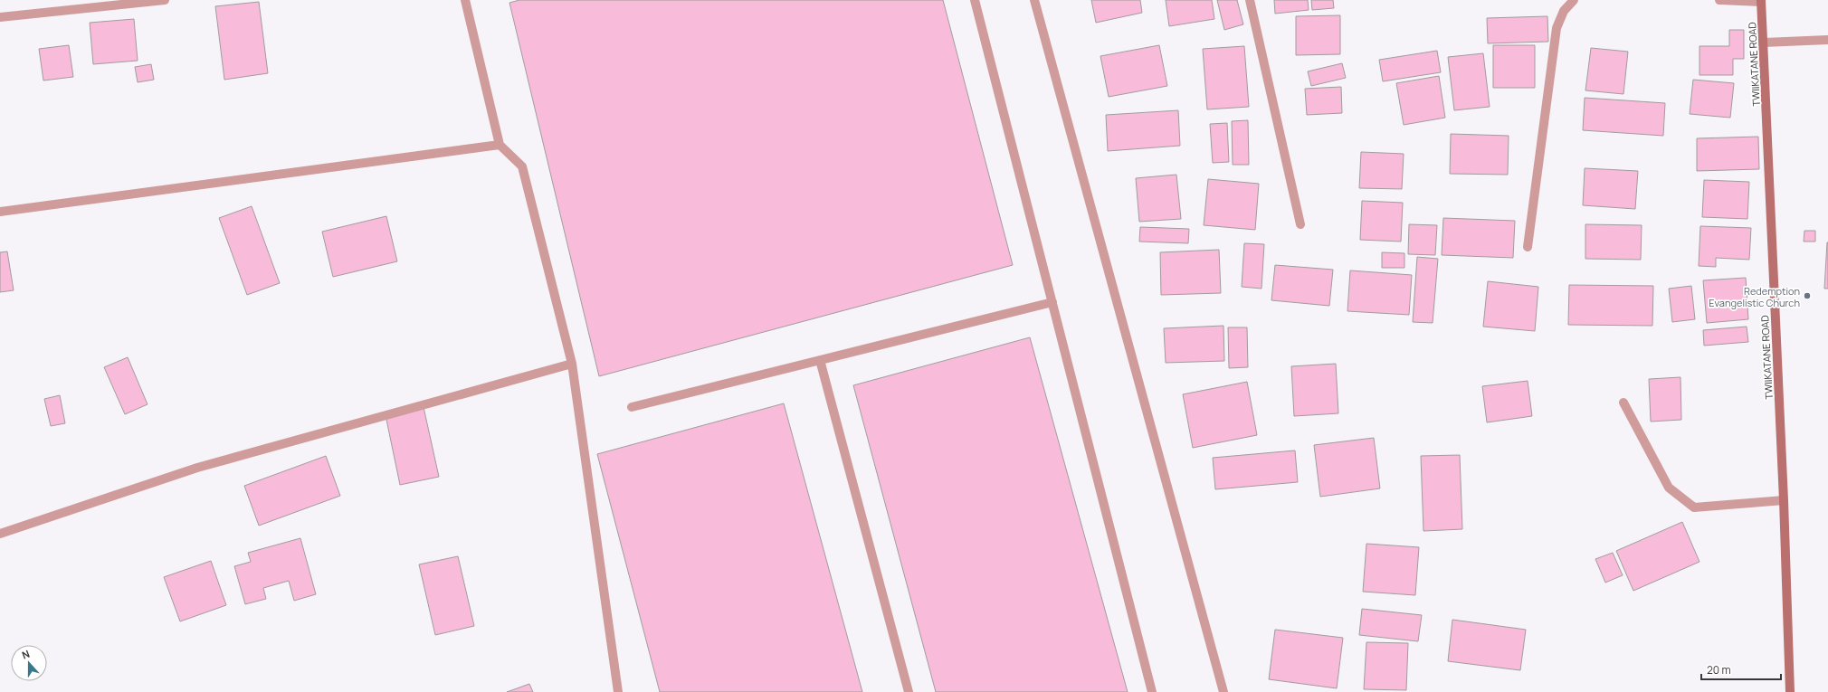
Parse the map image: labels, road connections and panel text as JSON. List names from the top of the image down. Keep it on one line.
{"streets":{"main road":["TWIIKATANE ROAD"]},"places":["Redemption Evangelistic Church"],"scale_bar":"20 m","north":"top"}
